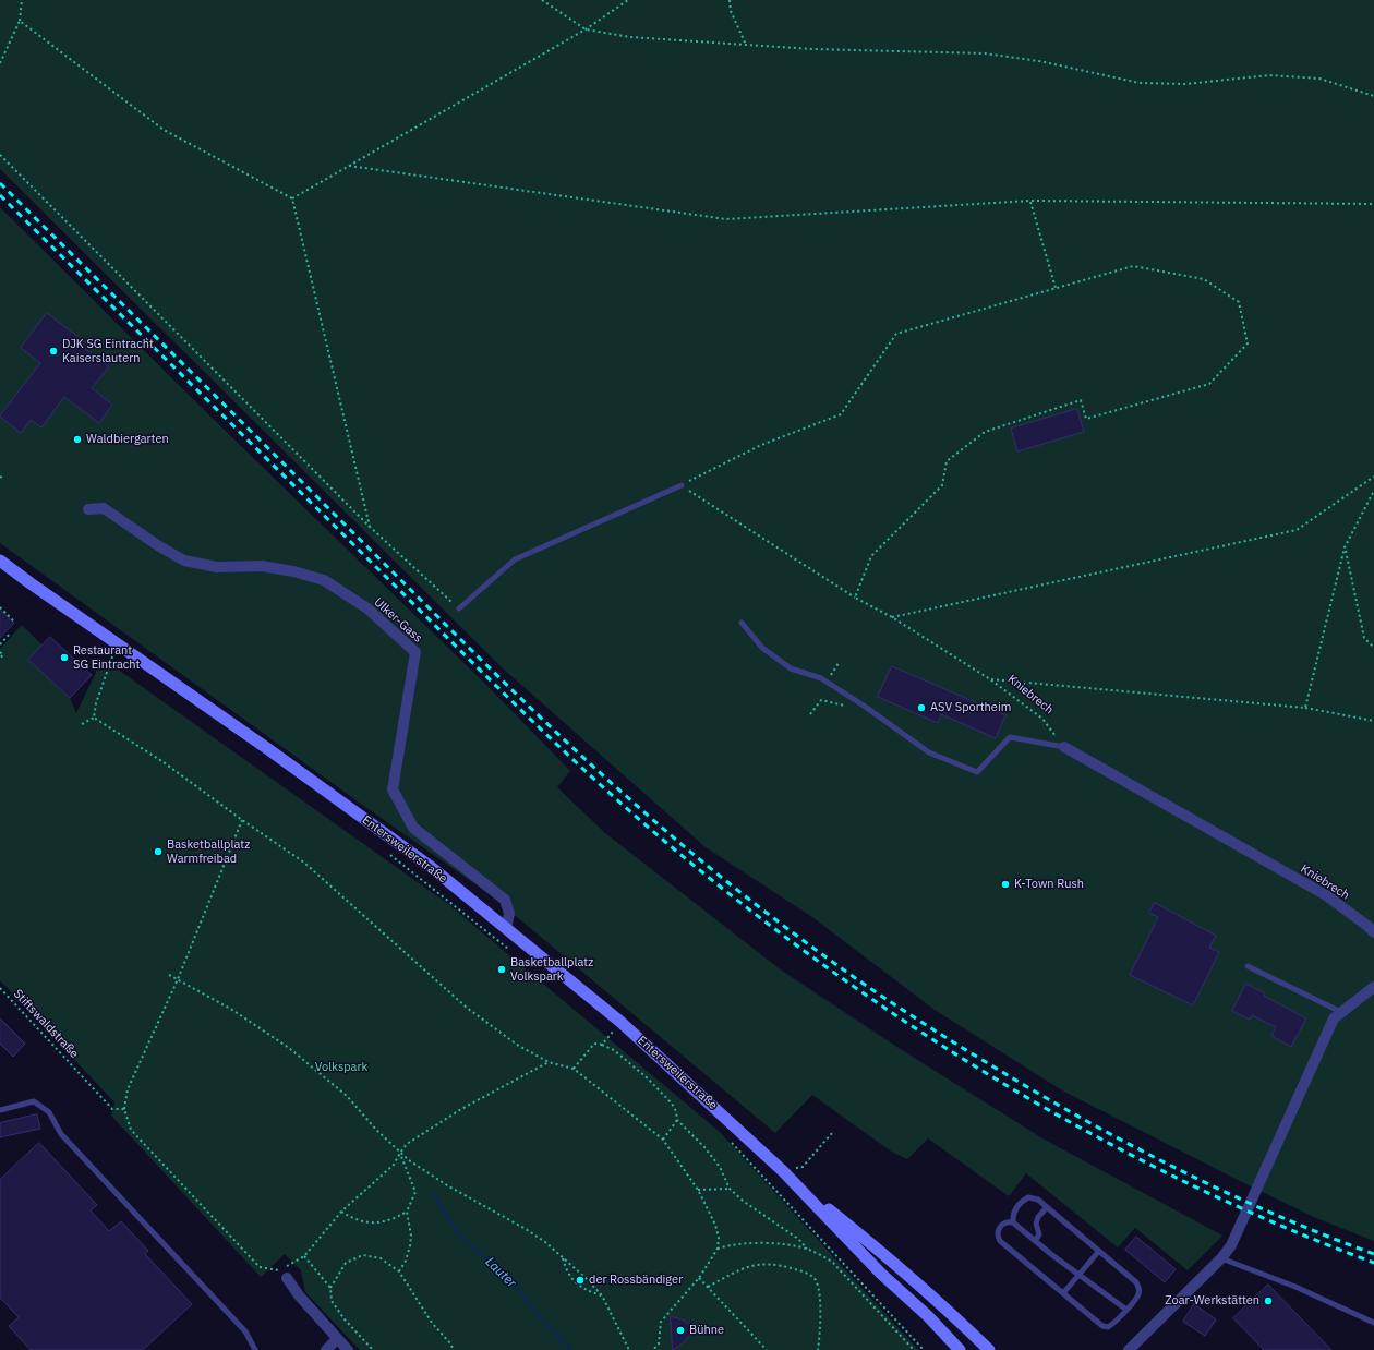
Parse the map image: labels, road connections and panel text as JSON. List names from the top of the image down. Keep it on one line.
{"streets":{"main road":["Entersweilerstraße"],"street":["Ulker-Gass","Kniebrech"],"path":["Stiftswaldstraße"]},"crossings":[["Ulker-Gass","Entersweilerstraße"]],"water":["Lauter"],"parks":["Volkspark"],"places":["DJK SG Eintracht Kaiserslautern","Waldbiergarten","Restaurant SG Eintracht","ASV Sportheim","Basketballplatz Warmfreibad","K-Town Rush","Basketballplatz Volkspark","der Rossbändiger","Zoar-Werkstätten","Bühne"]}
